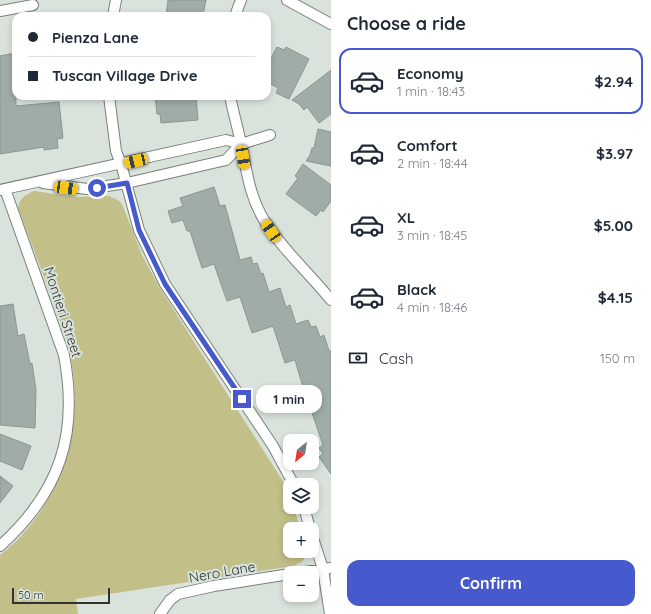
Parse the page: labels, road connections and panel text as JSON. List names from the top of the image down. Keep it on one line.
{"streets":{"street":["Montieri Street","Nero Lane"]},"scale_bar":"50 m","north":"bottom left","page":{"heading":"Choose a ride","banner":["Pienza Lane","Tuscan Village Drive"],"list":[{"name":"Economy","note":"1 min · 18:43","value":"$2.94"},{"name":"Comfort","note":"2 min · 18:44","value":"$3.97"},{"name":"XL","note":"3 min · 18:45","value":"$5.00"},{"name":"Black","note":"4 min · 18:46","value":"$4.15"}],"pay":["Cash","150 m"],"bubble":"1 min","map_buttons":["+","−"],"buttons":"Confirm","scale":"50 m"}}
